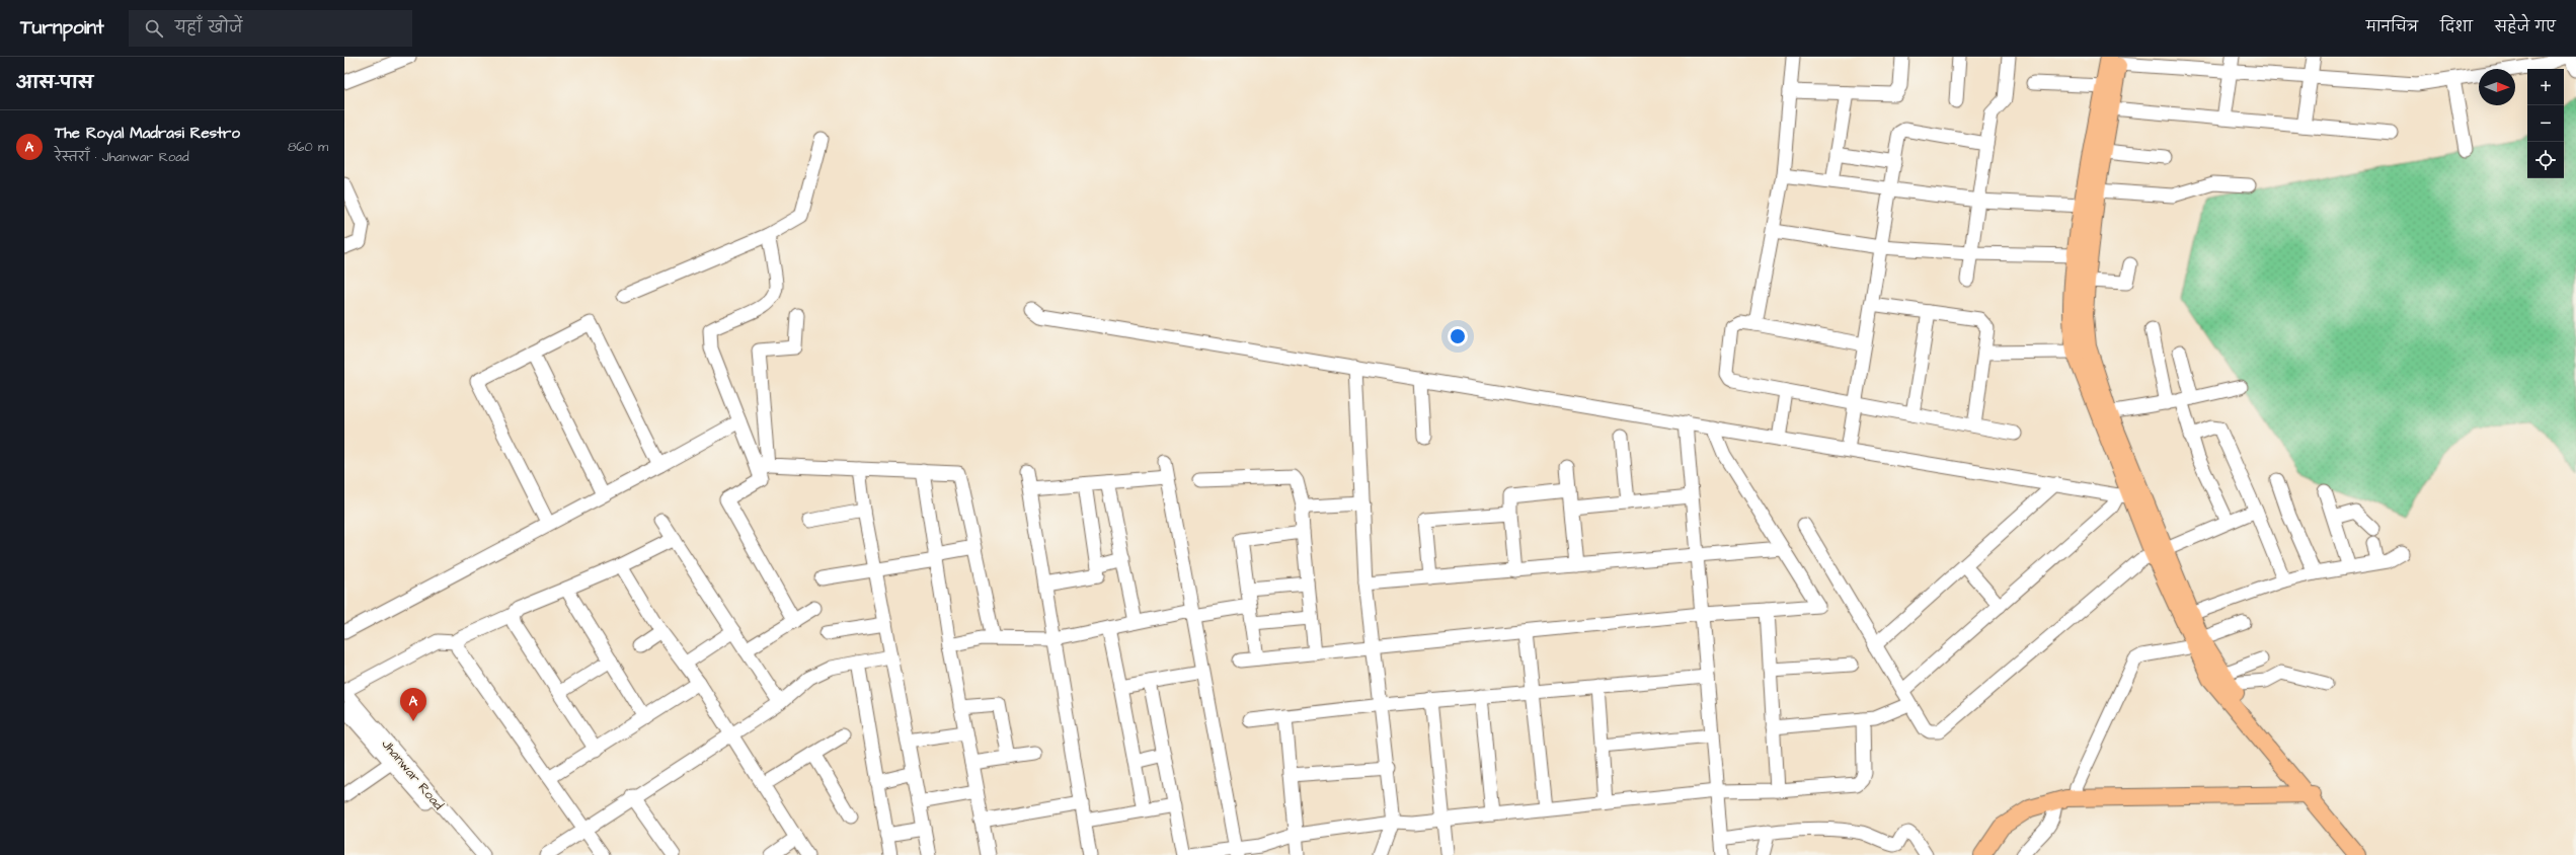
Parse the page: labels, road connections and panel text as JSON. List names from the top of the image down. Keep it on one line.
{"streets":{"street":["Jhanwar Road"]},"north":"right","page":{"header":"Turnpoint","search":"यहाँ खोजें","nav":["मानचित्र","दिशा","सहेजे गए"],"heading":"आस-पास","map_buttons":["+","−"],"list":[{"mark":"A","name":"The Royal Madrasi Restro","note":"रेस्तराँ · Jhanwar Road","value":"860 m"}],"pins":"A"}}
